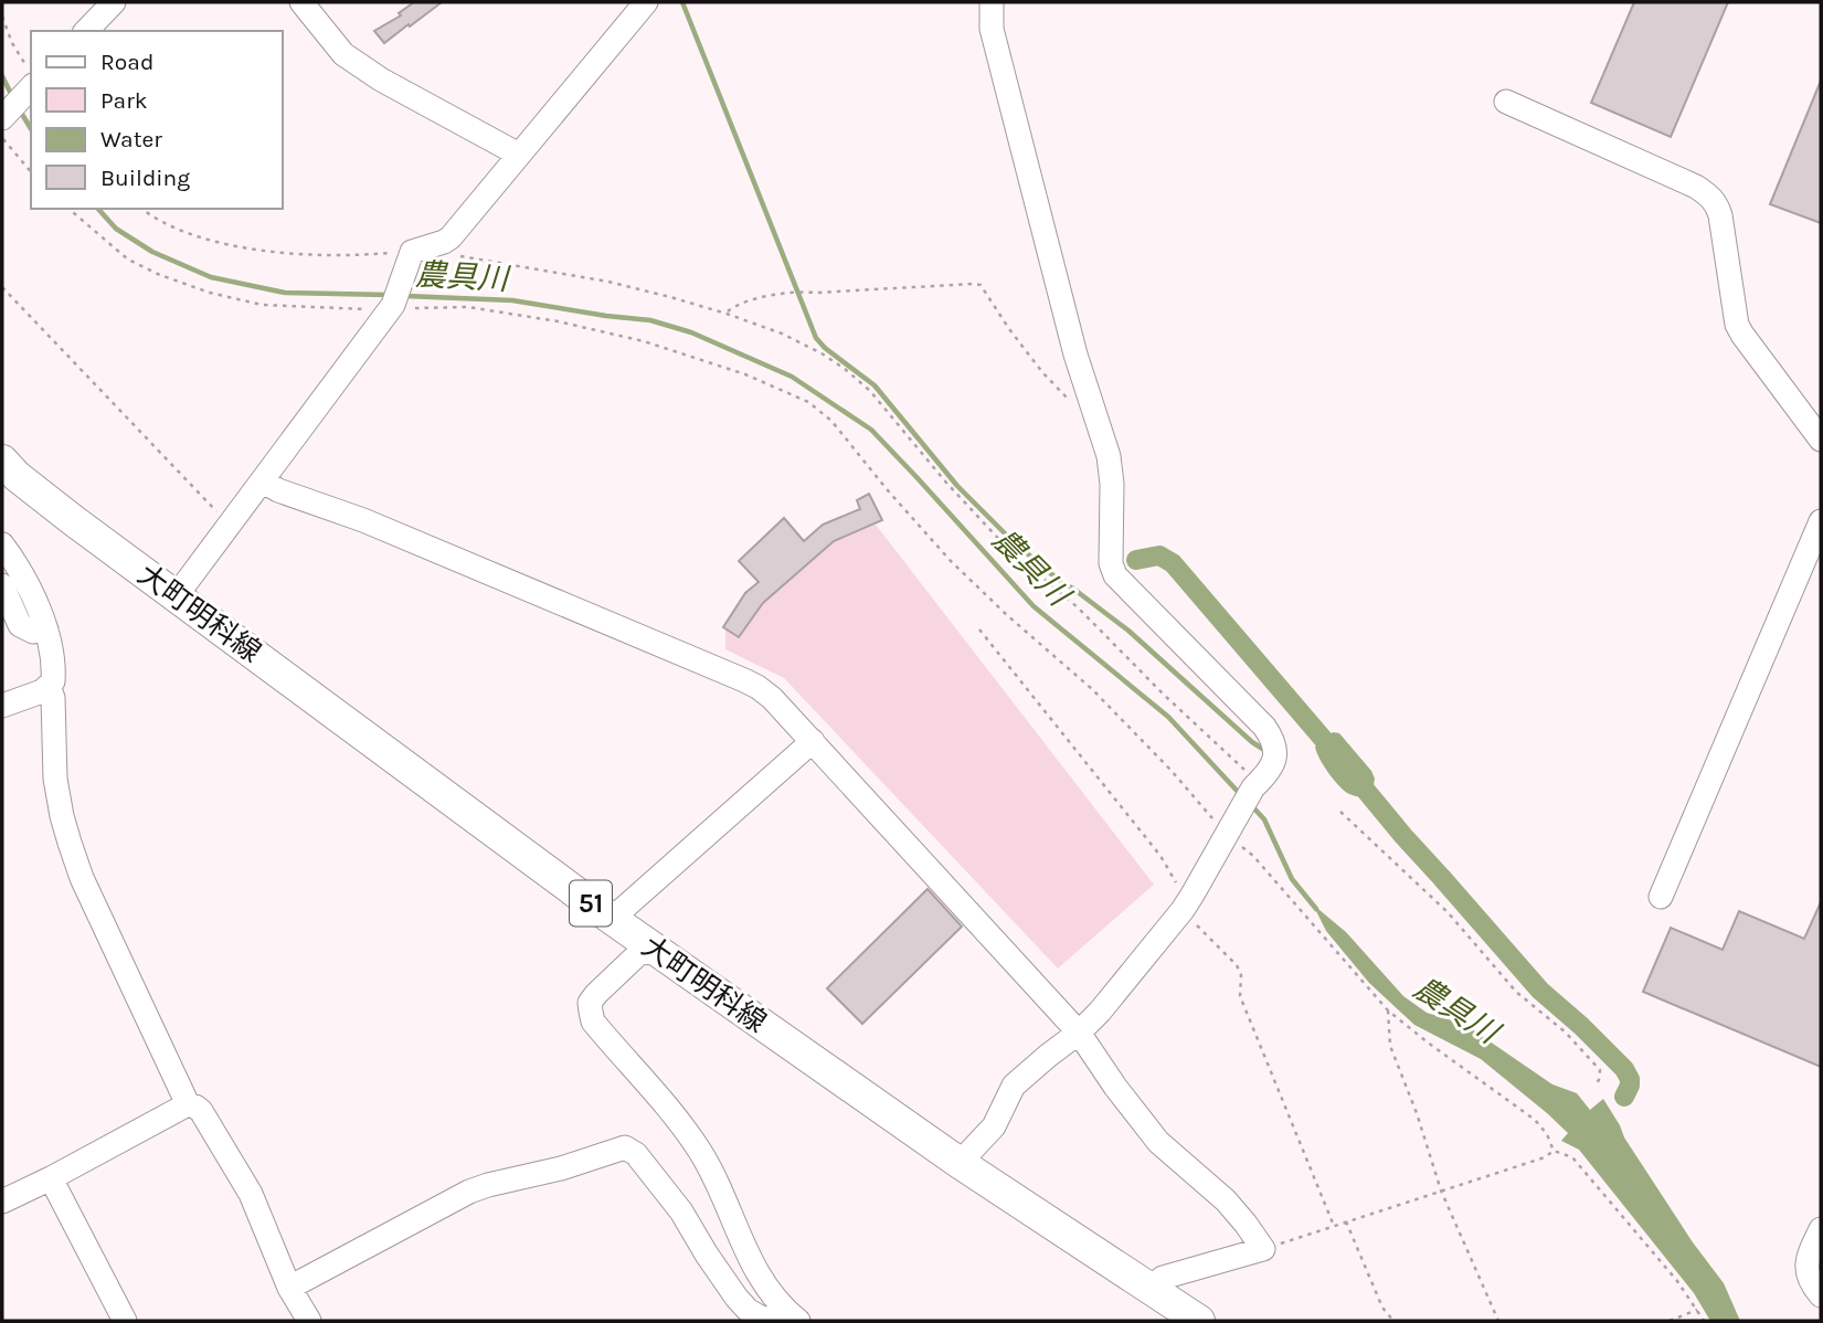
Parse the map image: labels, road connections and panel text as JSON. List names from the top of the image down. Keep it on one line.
{"streets":{"main road":["大町明科線","51"]},"water":["農具川"],"legend":["Road","Park","Water","Building"]}
